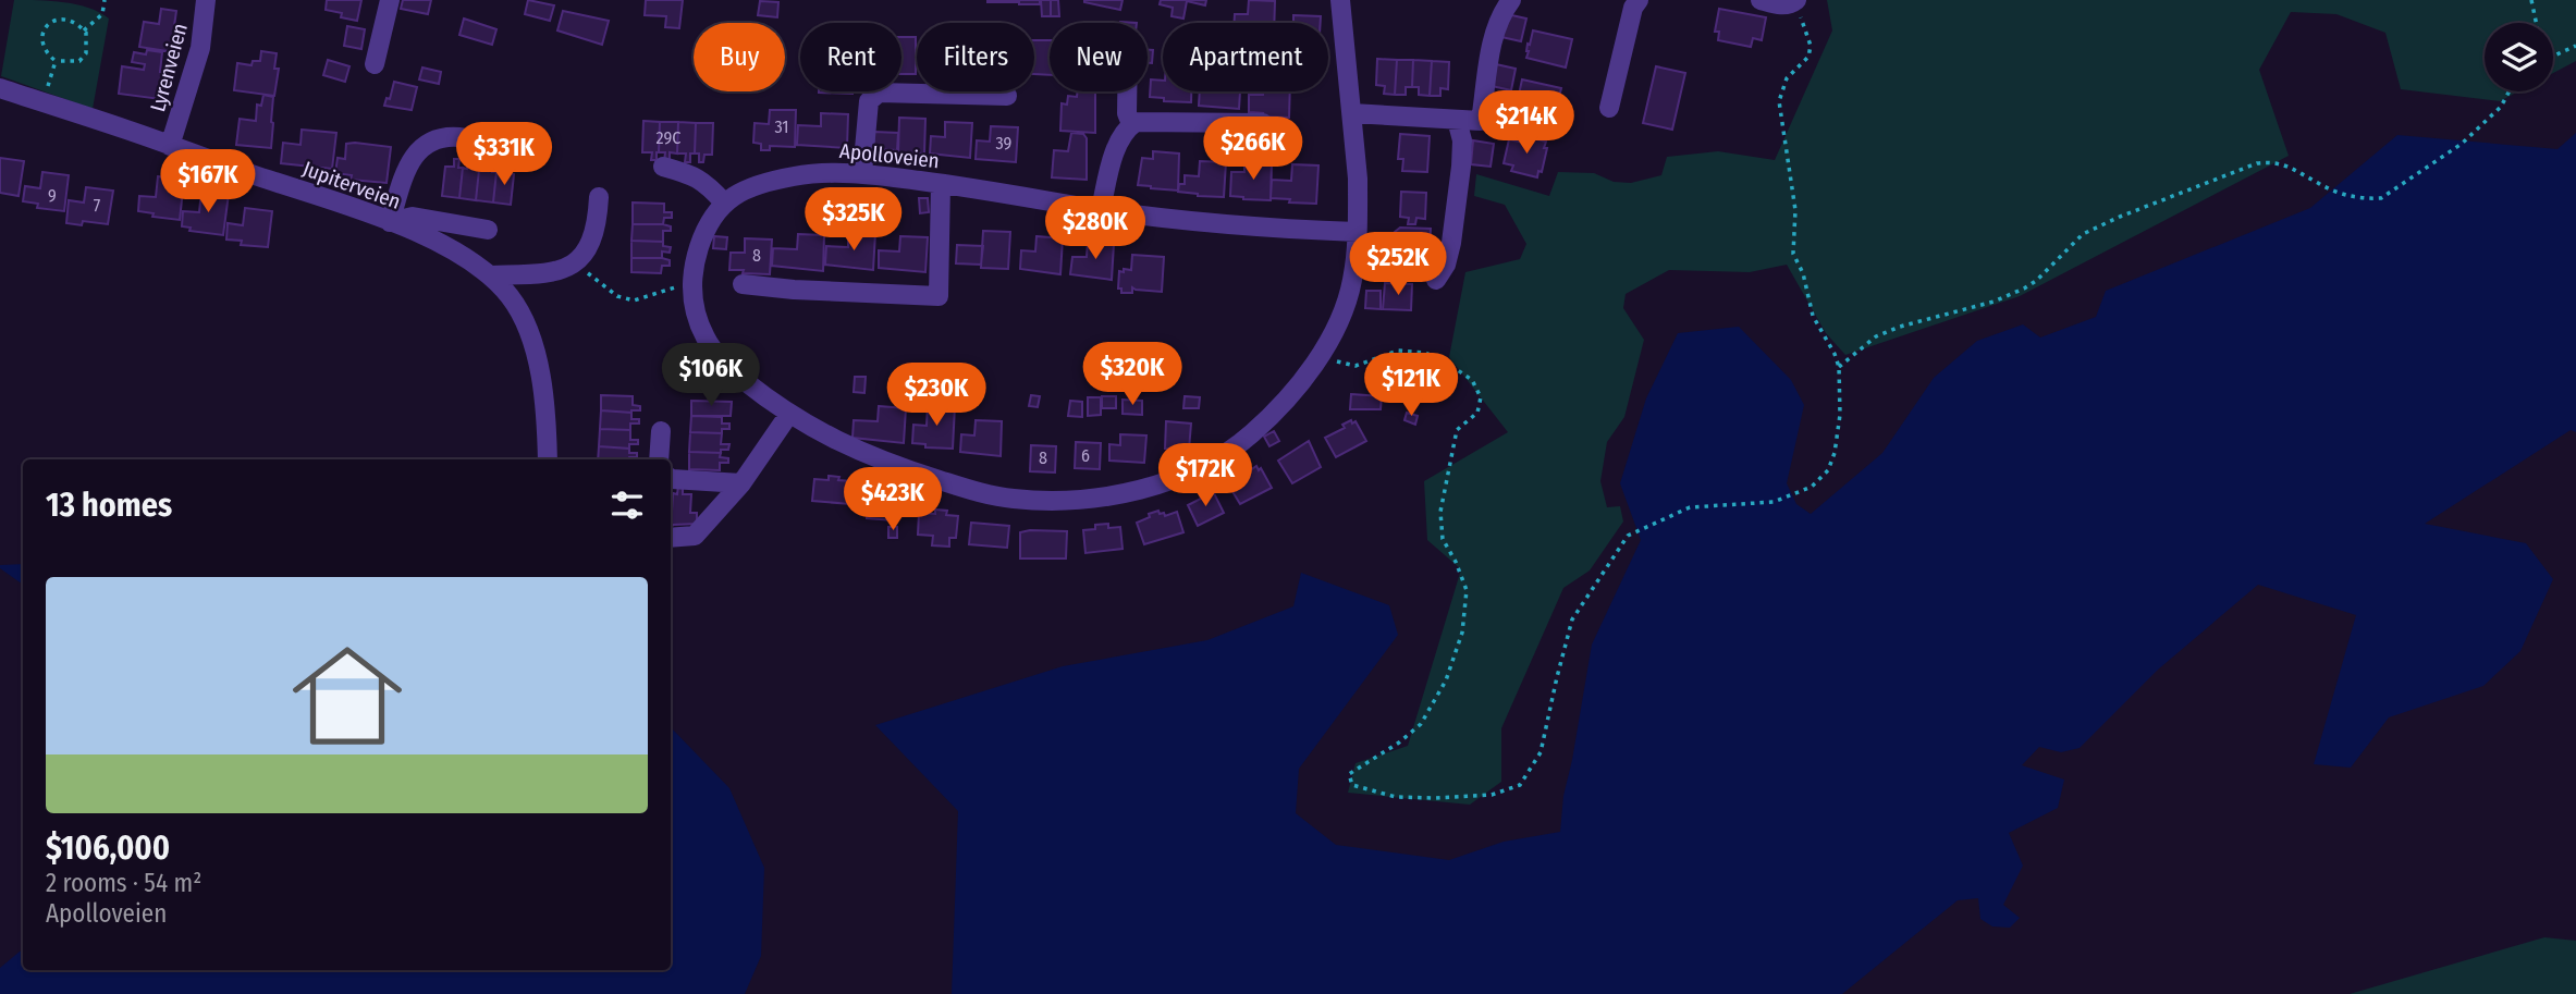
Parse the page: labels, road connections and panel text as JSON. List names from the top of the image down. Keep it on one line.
{"streets":{"street":["Lyrenveien","Apolloveien","Jupiterveien"]},"crossings":[["Lyrenveien","Jupiterveien"]],"house_numbers":["31","29C","39","9","7","8","6","8"],"page":{"chip":["Buy","Rent","Filters","New","Apartment"],"price":["$214K","$266K","$331K","$167K","$325K","$280K","$252K","$320K","$106K","$121K","$230K","$172K","$423K"],"heading":"13 homes","list":[{"name":"$106,000","note":"2 rooms · 54 m² · Apolloveien"}]}}
